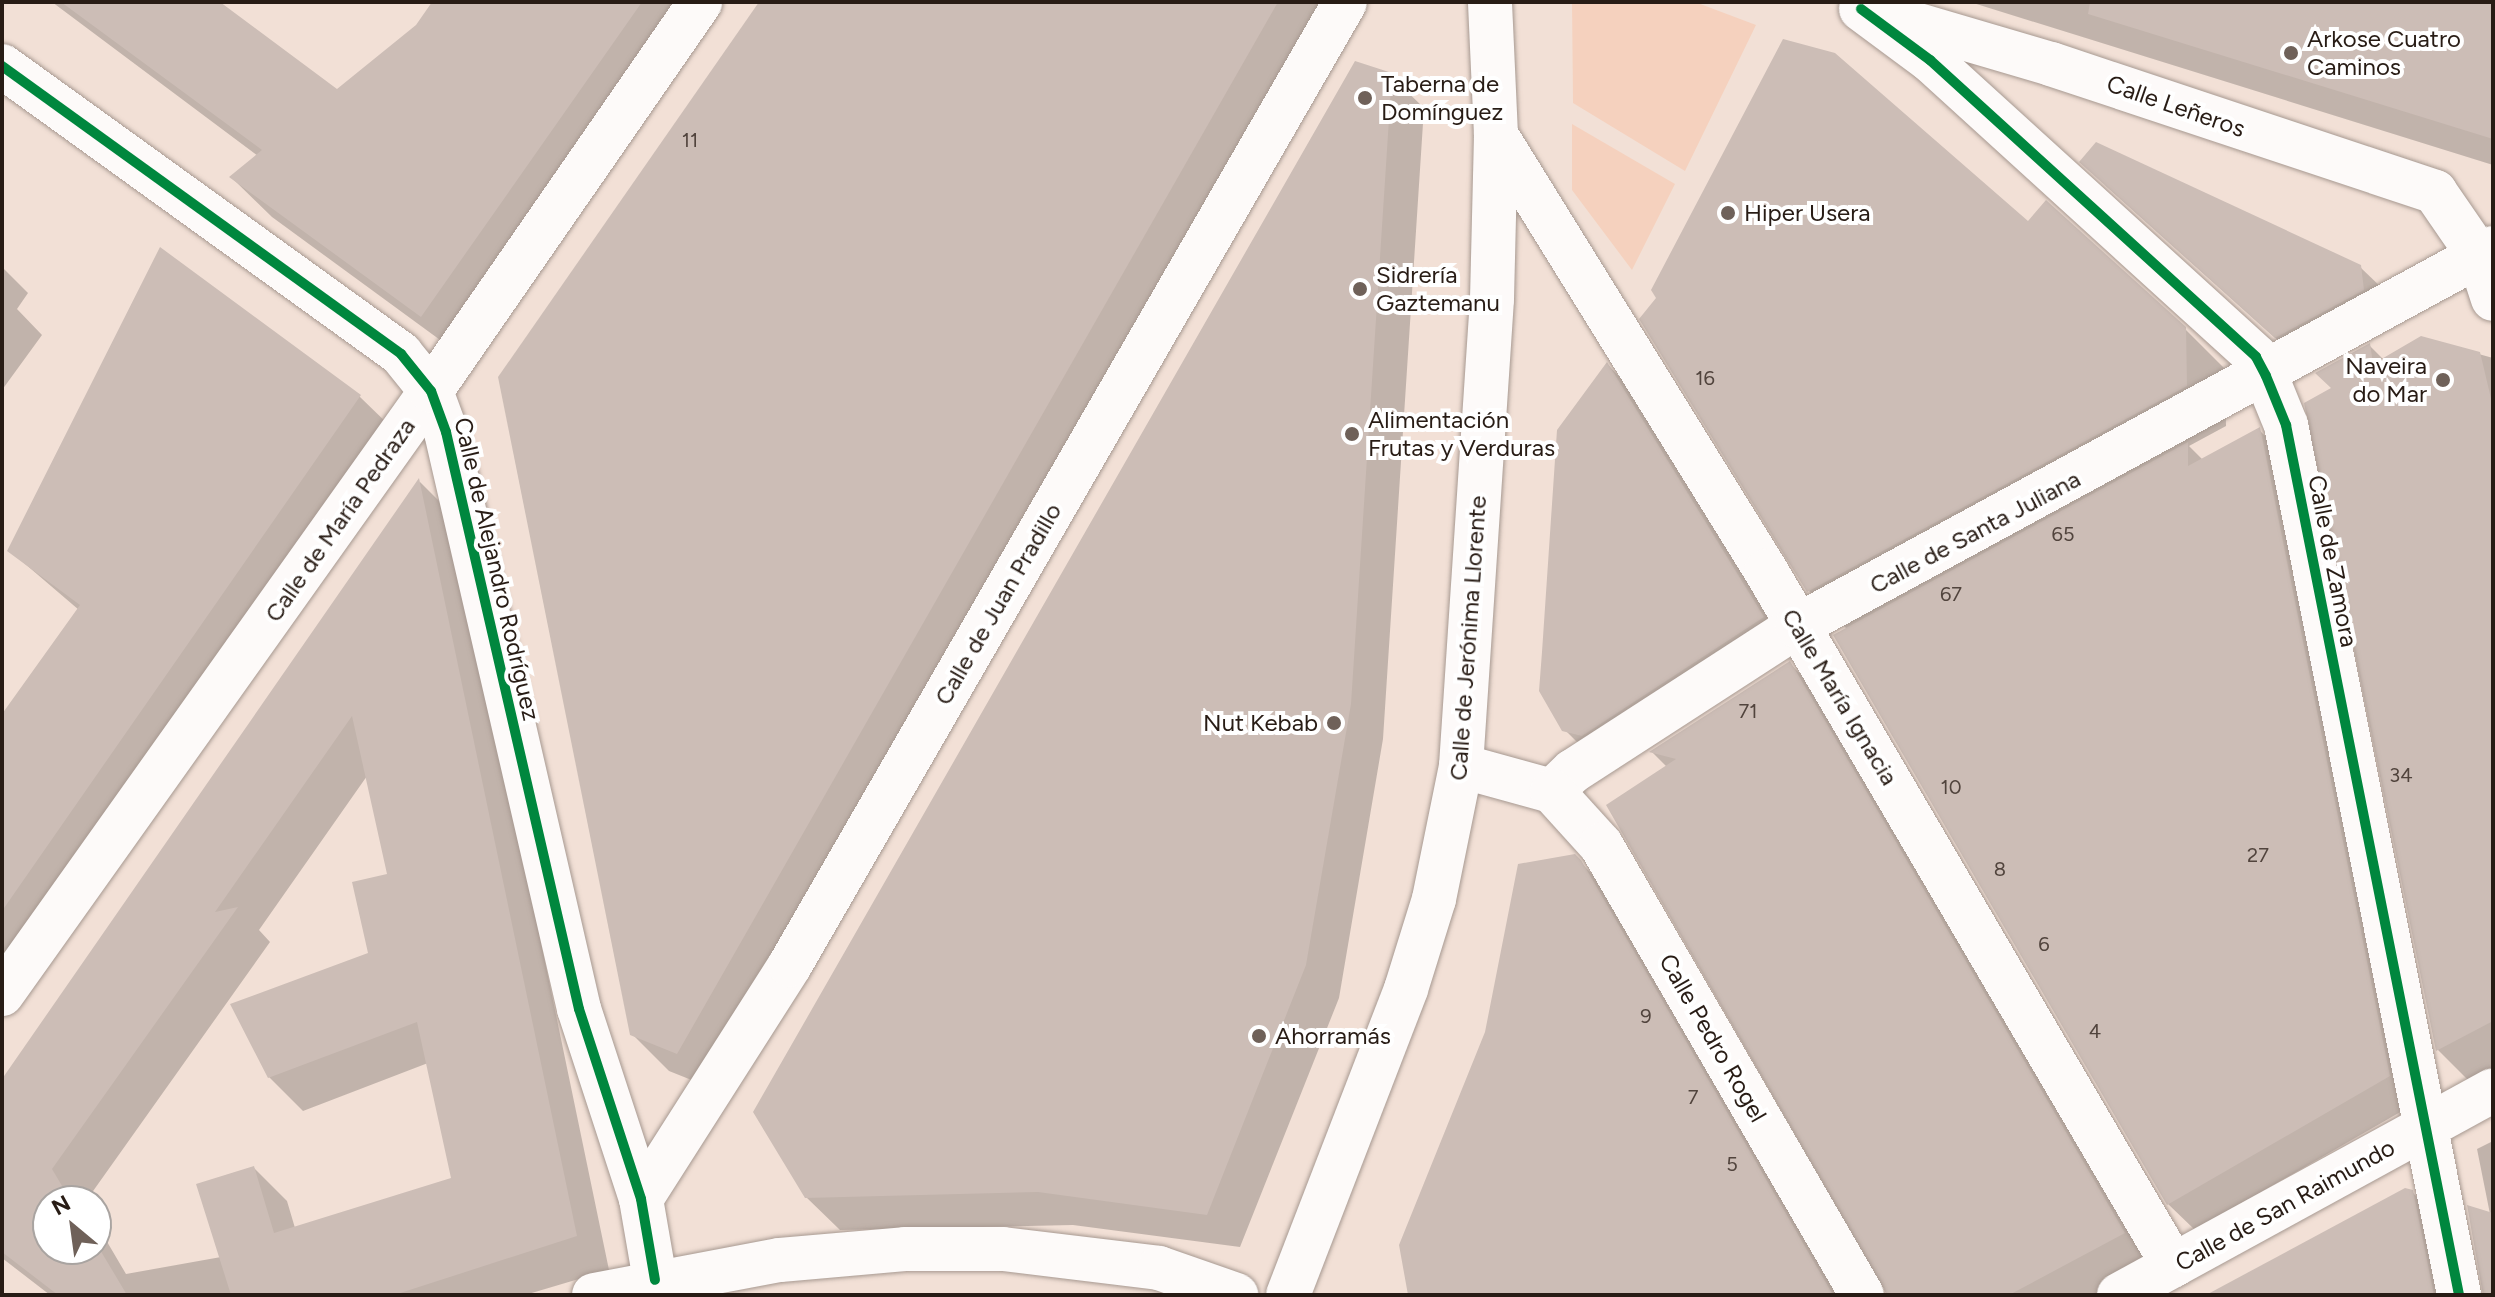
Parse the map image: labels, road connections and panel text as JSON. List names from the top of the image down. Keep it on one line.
{"streets":{"street":["Calle Leñeros","Calle de María Pedraza","Calle de Santa Juliana","Calle de Zamora","Calle de Alejandro Rodríguez","Calle de Juan Pradillo","Calle de Jerónima Llorente","Calle María Ignacia","Calle Pedro Rogel","Calle de San Raimundo"]},"crossings":[["Calle Leñeros","Calle de Santa Juliana"],["Calle Leñeros","Calle de Zamora"],["Calle de María Pedraza","Calle de Alejandro Rodríguez"],["Calle de Santa Juliana","Calle de Zamora"],["Calle de Santa Juliana","Calle María Ignacia"],["Calle de Santa Juliana","Calle Pedro Rogel"],["Calle de Zamora","Calle de San Raimundo"],["Calle de Alejandro Rodríguez","Calle de Juan Pradillo"],["Calle de Jerónima Llorente","Calle María Ignacia"],["Calle María Ignacia","Calle de San Raimundo"]],"places":["Arkose Cuatro Caminos","Taberna de Domínguez","Hiper Usera","Sidrería Gaztemanu","Naveira do Mar","Alimentación Frutas y Verduras","Nut Kebab","Ahorramás"],"house_numbers":["11","16","65","67","71","34","10","27","8","6","9","4","7","5"],"north":"top left"}
